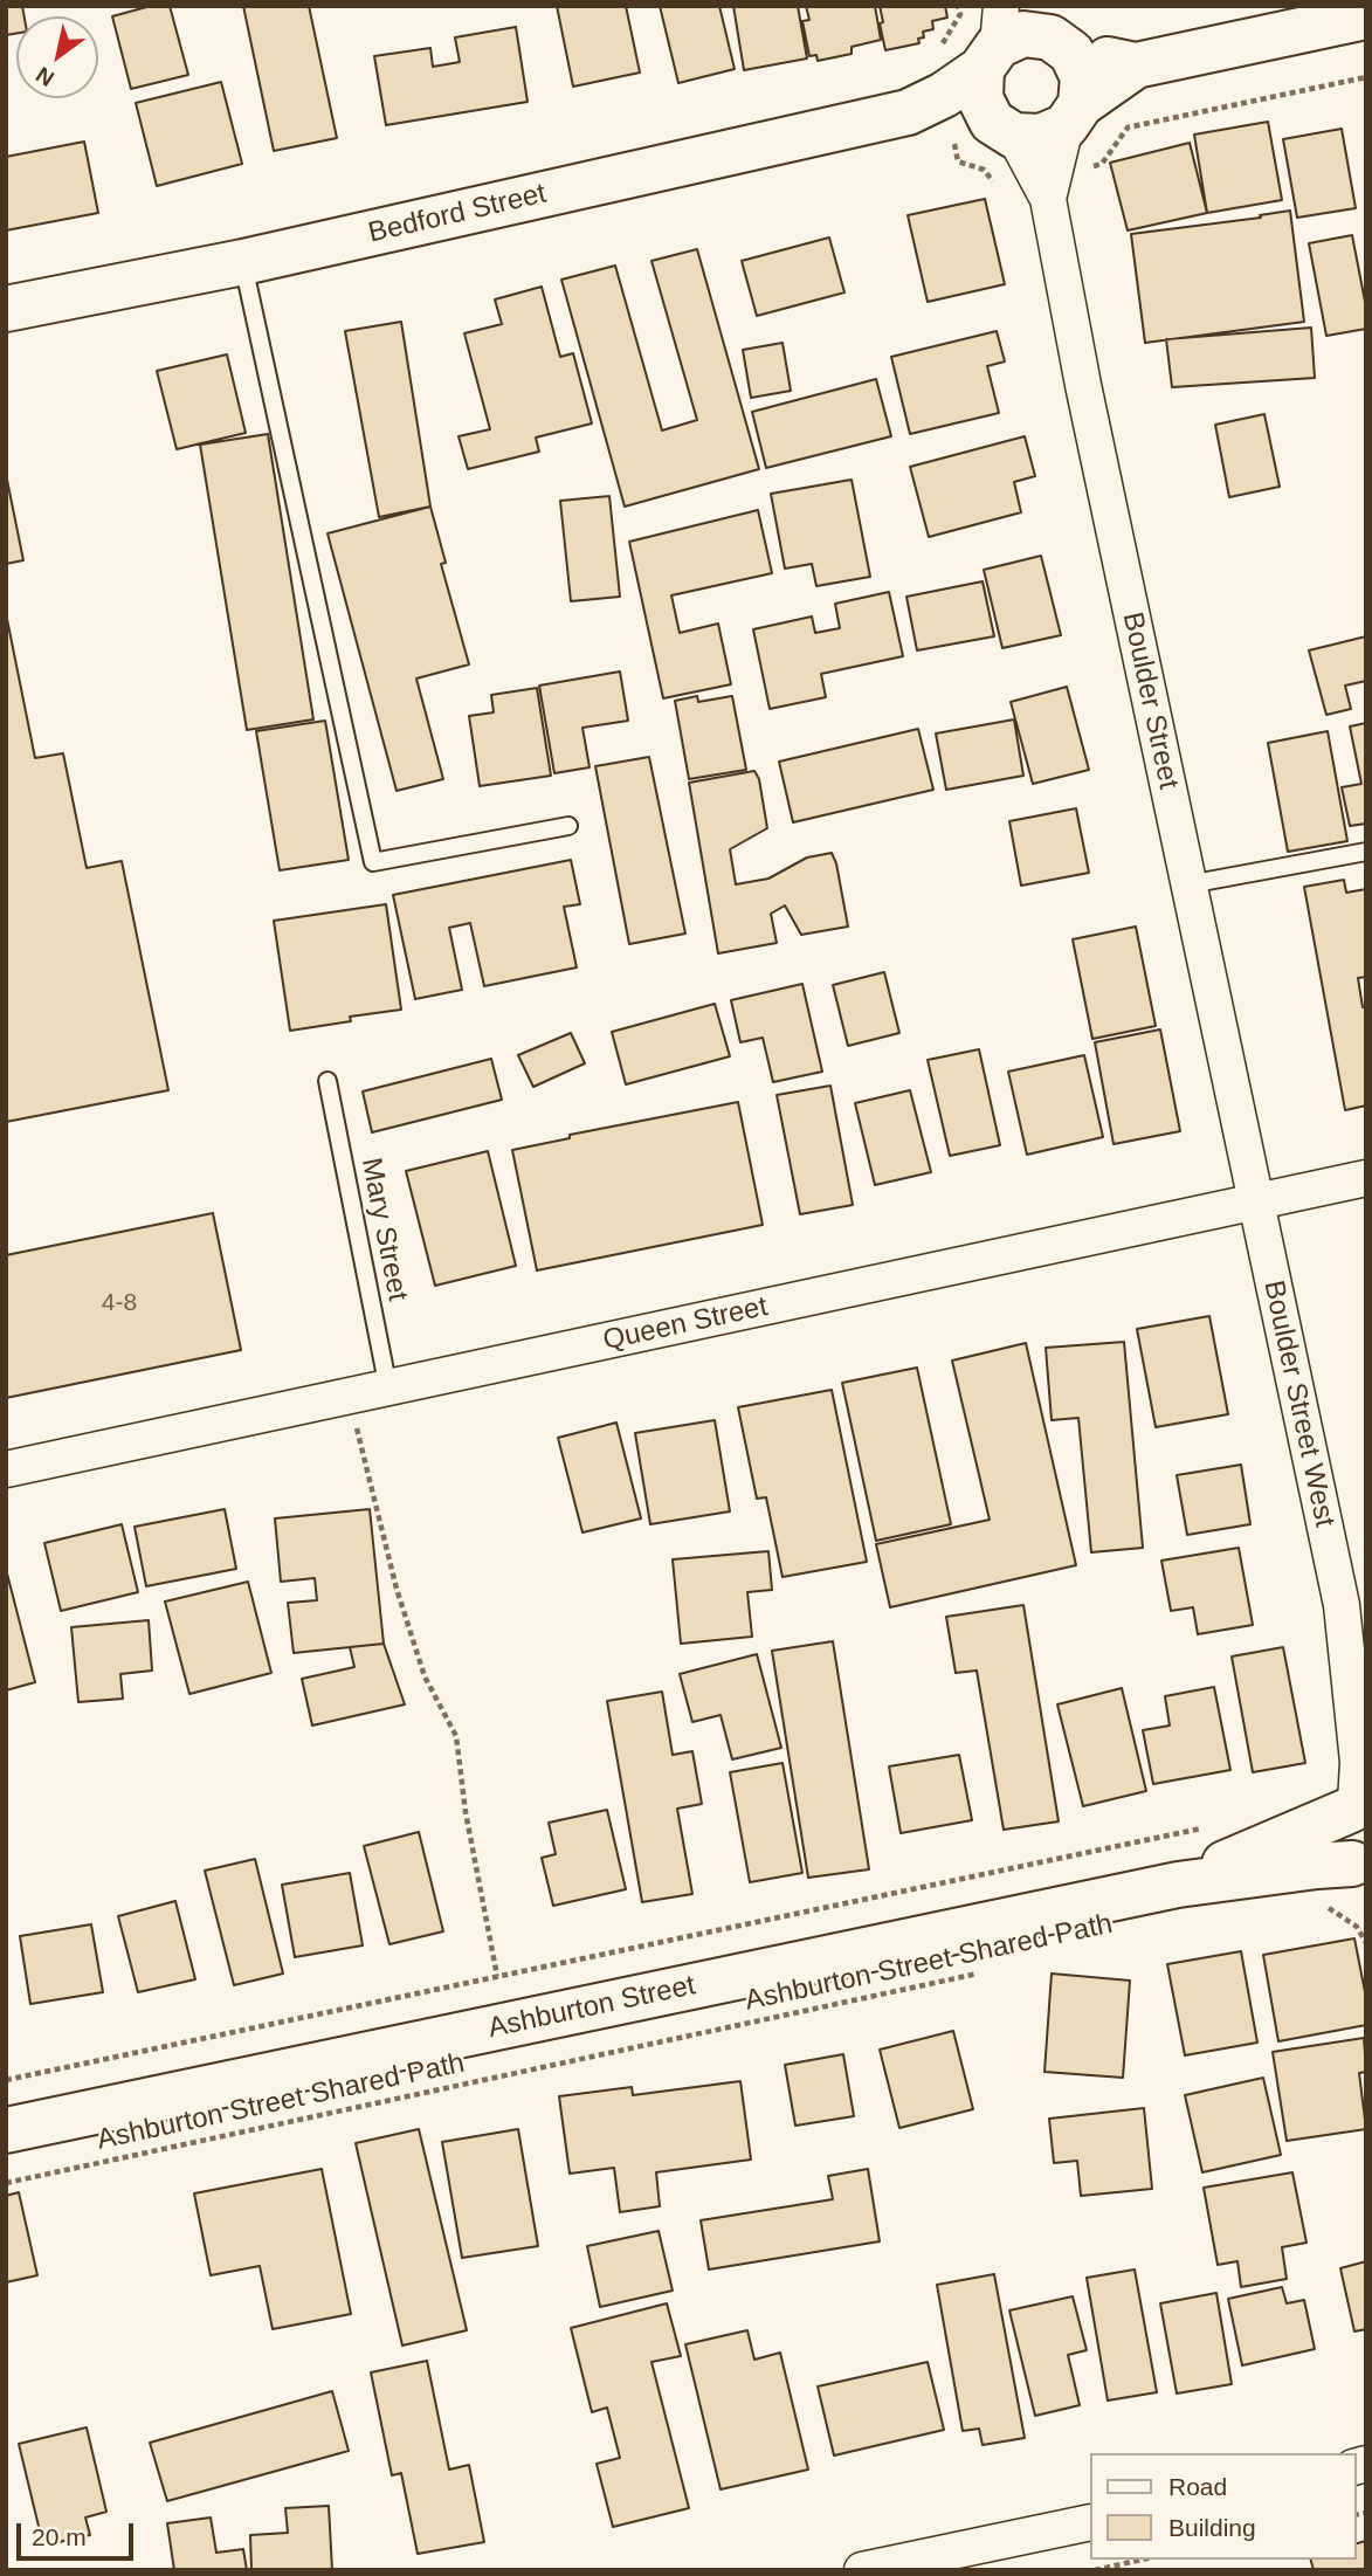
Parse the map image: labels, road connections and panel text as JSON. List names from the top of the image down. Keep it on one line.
{"streets":{"street":["Bedford Street","Boulder Street","Queen Street","Boulder Street West","Ashburton Street"],"lane":["Mary Street"],"path":["Ashburton Street Shared Path"]},"crossings":[["Bedford Street","Boulder Street"],["Boulder Street","Queen Street"],["Boulder Street","Boulder Street West"],["Mary Street","Queen Street"],["Queen Street","Boulder Street West"],["Boulder Street West","Ashburton Street"]],"house_numbers":["4-8"],"legend":["Road","Building"],"scale_bar":"20 m","north":"bottom left"}
